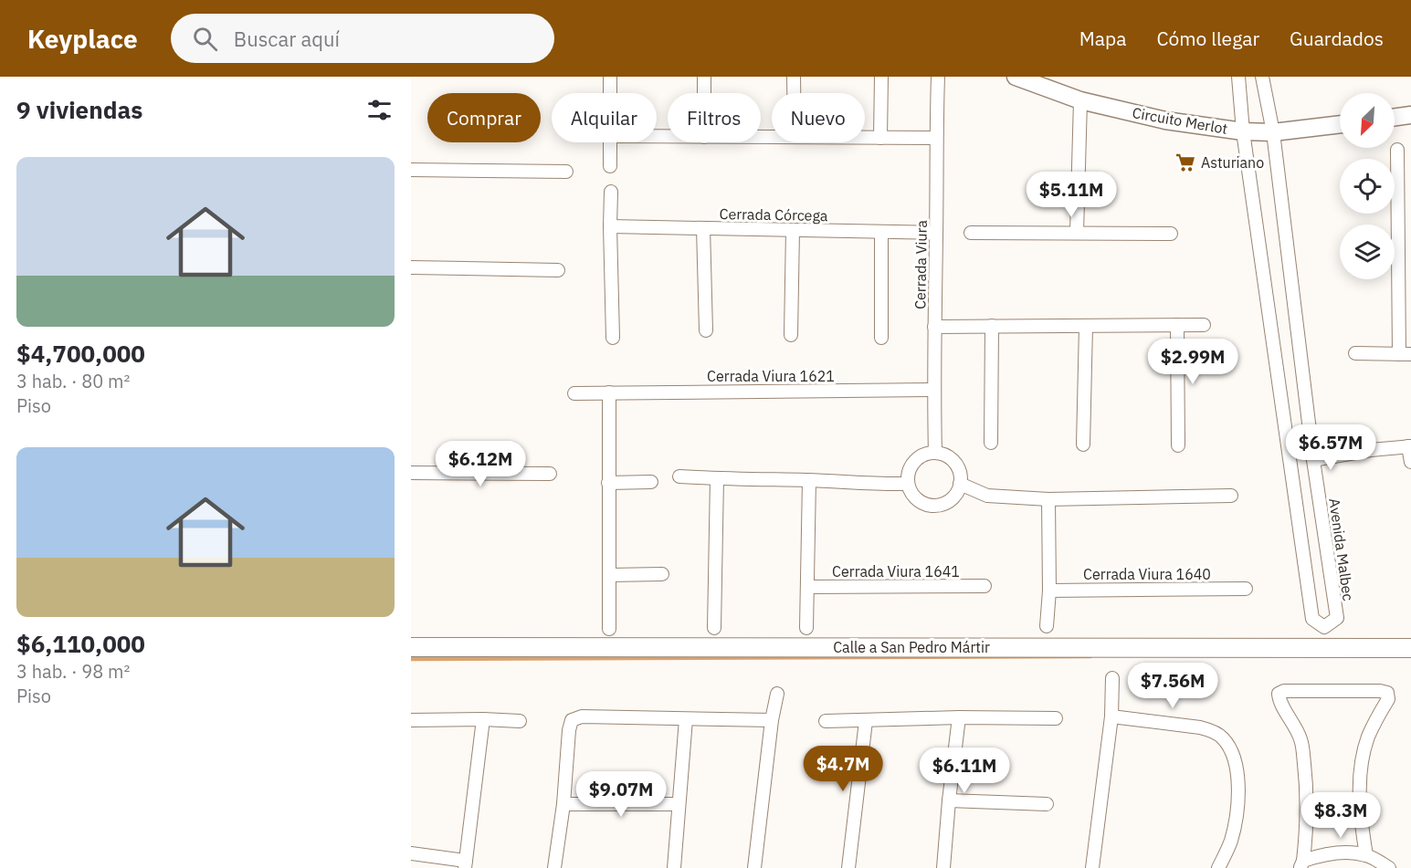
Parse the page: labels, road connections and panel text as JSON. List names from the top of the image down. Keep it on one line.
{"streets":{"main road":["Calle a San Pedro Mártir"],"street":["Circuito Merlot","Cerrada Córcega","Cerrada Viura","Cerrada Viura 1621","Avenida Malbec","Cerrada Viura 1641","Cerrada Viura 1640"]},"crossings":[["Circuito Merlot","Avenida Malbec"],["Cerrada Córcega","Cerrada Viura"],["Cerrada Viura","Cerrada Viura 1621"]],"places":{"supermarket":["Asturiano"]},"north":"bottom left","page":{"header":"Keyplace","search":"Buscar aquí","nav":["Mapa","Cómo llegar","Guardados"],"heading":"9 viviendas","chip":["Comprar","Alquilar","Filtros","Nuevo"],"list":[{"name":"$4,700,000","note":"3 hab. · 80 m² · Piso"},{"name":"$6,110,000","note":"3 hab. · 98 m² · Piso"}],"price":["$5.11M","$2.99M","$6.57M","$6.12M","$7.56M","$4.7M","$6.11M","$9.07M","$8.3M"]}}
